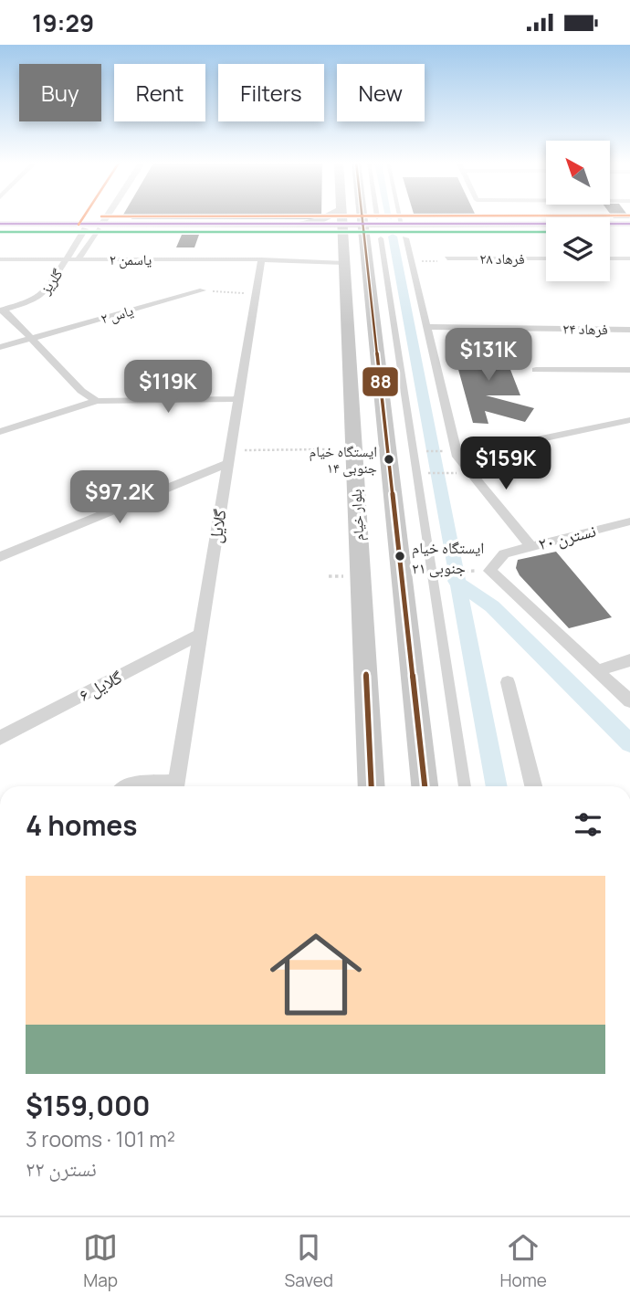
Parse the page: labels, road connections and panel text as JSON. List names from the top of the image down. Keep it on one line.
{"streets":{"main road":["بلوار خیام"],"street":["فرهاد ۲۸","یاسمن ۲","گلریز","یاس ۲","فرهاد ۲۴","گلایل","نسترن ۲۰","گلایل ۶"]},"crossings":[["یاسمن ۲","گلریز"],["یاسمن ۲","بلوار خیام"],["یاسمن ۲","گلایل"],["گلایل","گلایل ۶"]],"places":["ایستگاه خیام جنوبی ۱۴","ایستگاه خیام جنوبی ۲۱"],"lines":["transit line 88"],"north":"top left","page":{"status":"19:29","chip":["Buy","Rent","Filters","New"],"price":["$131K","$119K","$159K","$97.2K"],"heading":"4 homes","list":[{"name":"$159,000","note":"3 rooms · 101 m² · نسترن ۲۲"}],"tabs":["Map","Saved","Home"]}}
